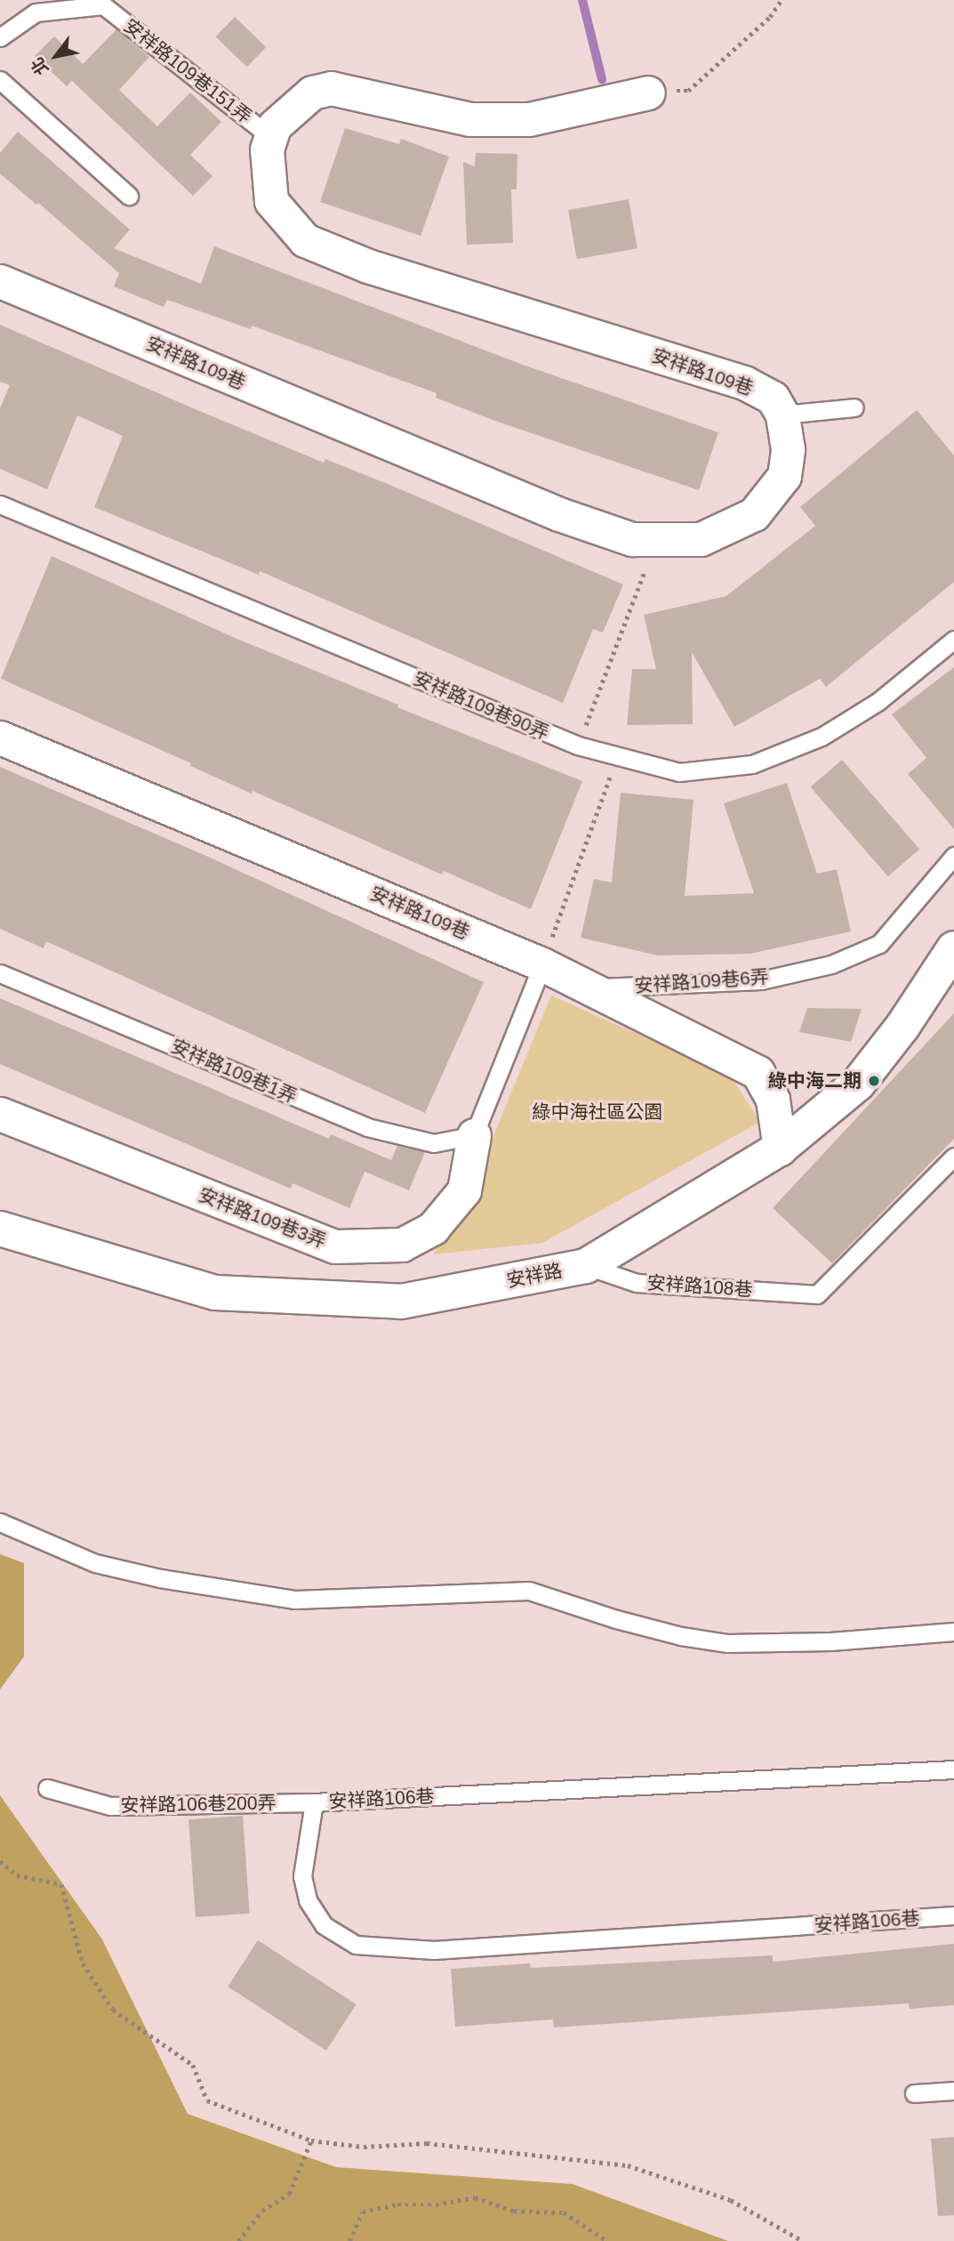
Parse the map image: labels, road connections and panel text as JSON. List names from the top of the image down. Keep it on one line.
{"streets":{"street":["安祥路109巷","安祥路109巷3弄","安祥路"],"lane":["安祥路109巷151弄","安祥路109巷90弄","安祥路109巷6弄","安祥路109巷1弄","安祥路108巷","安祥路106巷","安祥路106巷200弄"]},"crossings":[["安祥路109巷151弄","安祥路109巷"],["安祥路109巷","安祥路109巷6弄"],["安祥路109巷","安祥路109巷3弄"],["安祥路109巷","安祥路"],["安祥路109巷1弄","安祥路109巷3弄"],["安祥路","安祥路108巷"],["安祥路106巷","安祥路106巷200弄"]],"parks":["綠中海社區公園"],"places":["綠中海二期"],"north":"bottom left"}
